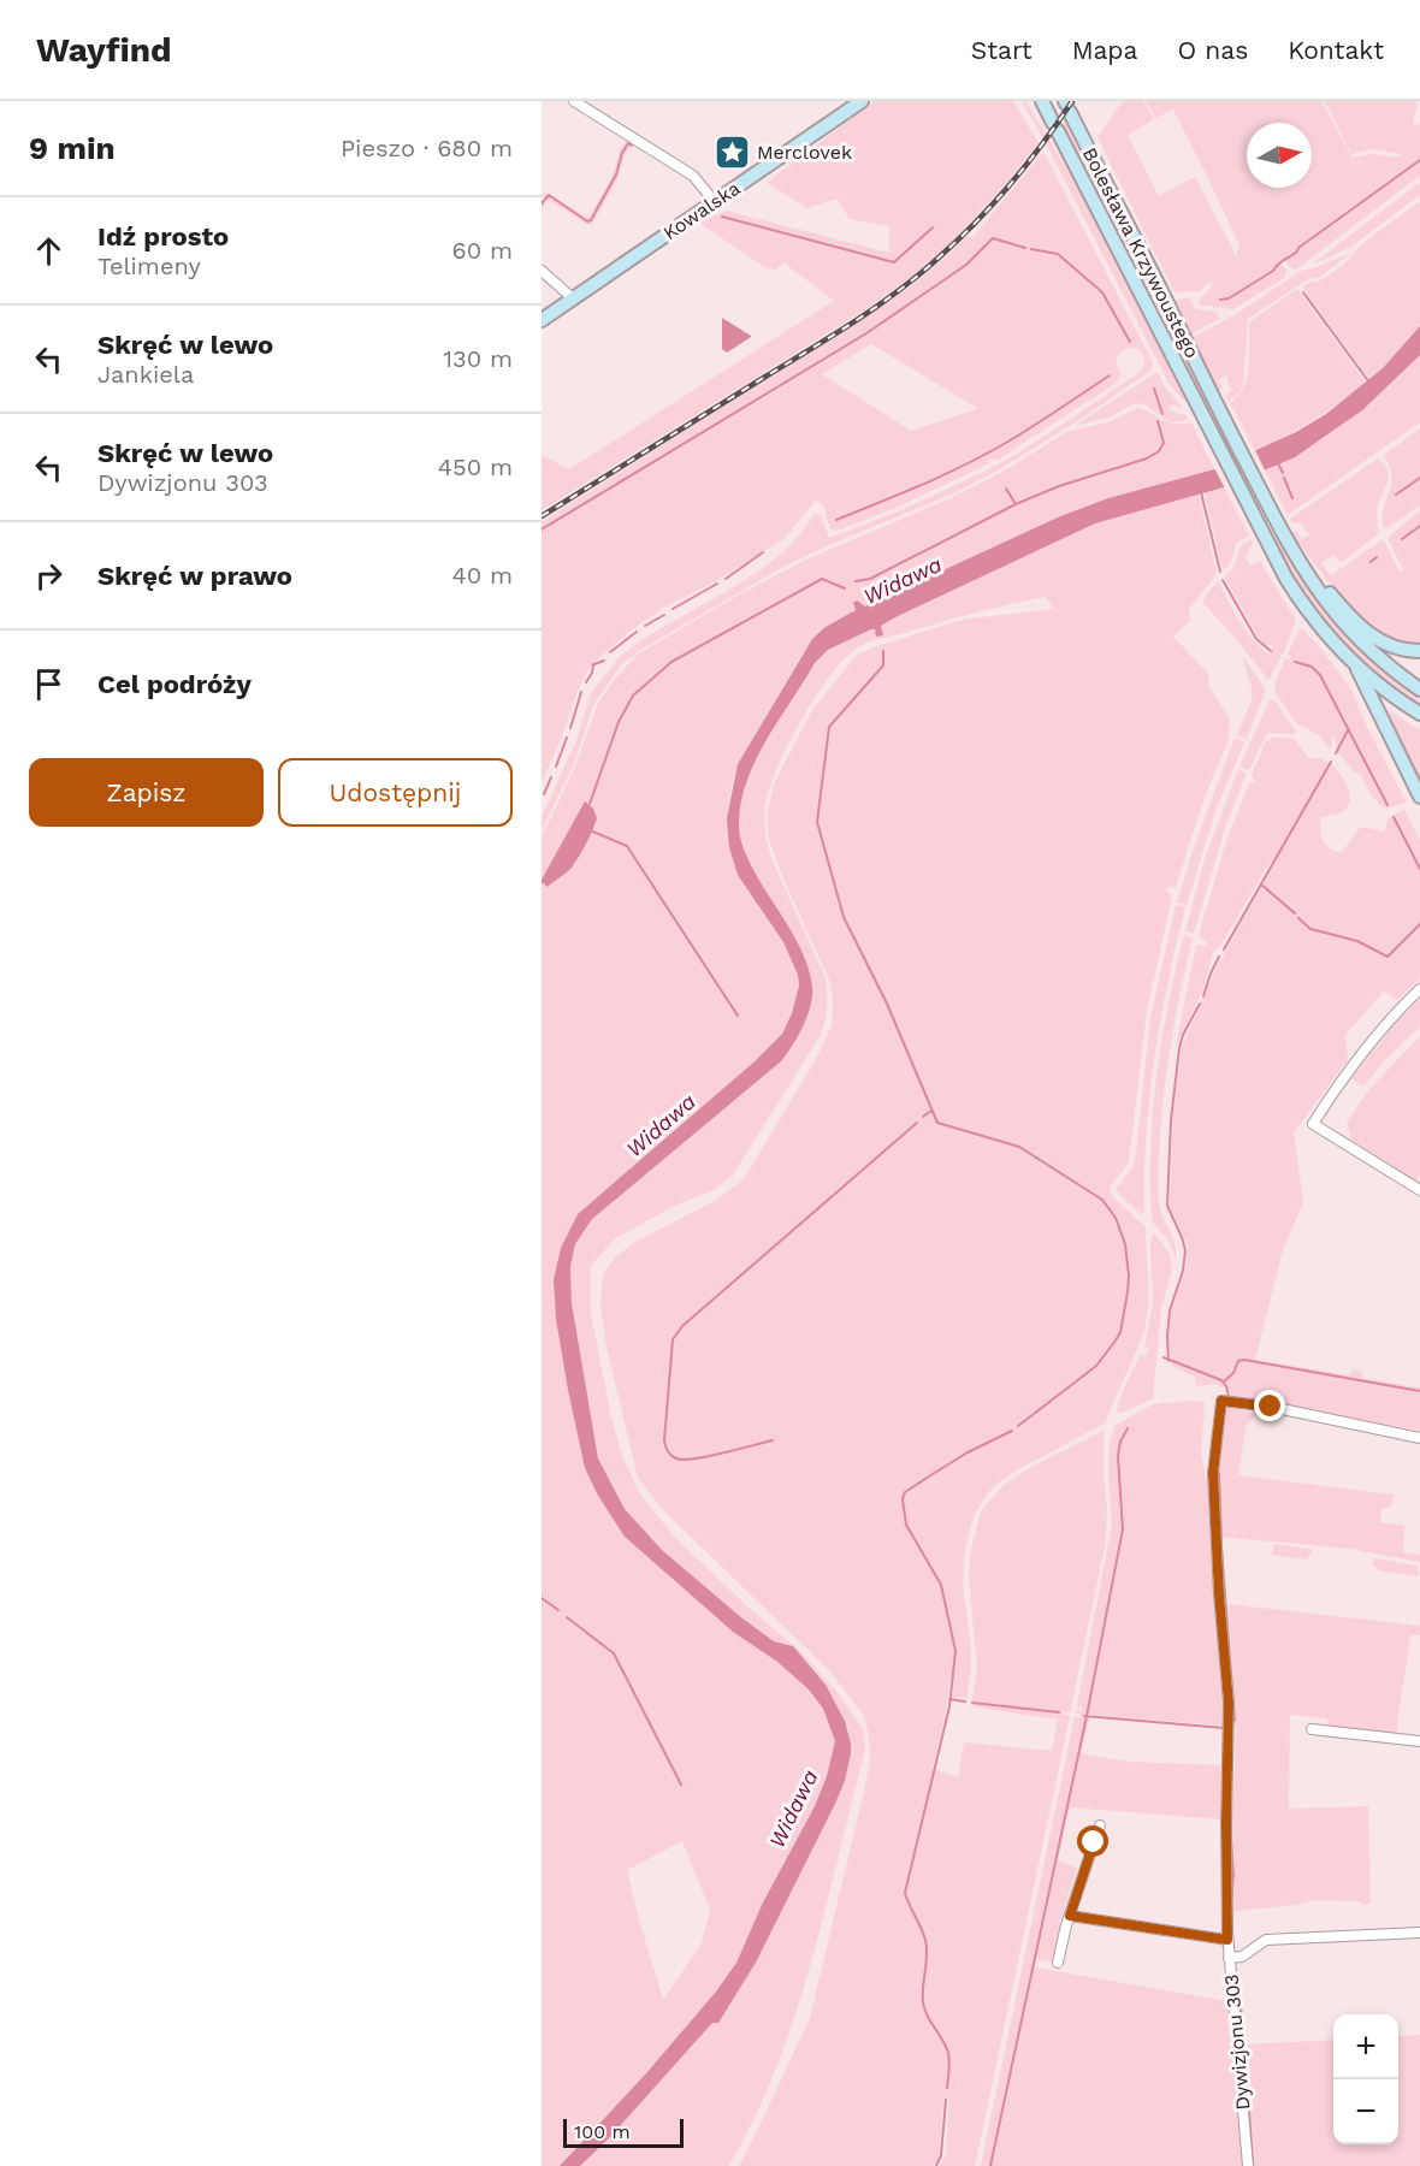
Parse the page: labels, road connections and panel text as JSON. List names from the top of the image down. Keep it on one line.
{"streets":{"main road":["Kowalska","Bolesława Krzywoustego"],"street":["Dywizjonu 303"]},"water":["Widawa"],"places":{"place":["Merclovek"]},"scale_bar":"100 m","north":"right","page":{"header":"Wayfind","nav":["Start","Mapa","O nas","Kontakt"],"heading":["9 min","Pieszo · 680 m"],"list":[["Idź prosto","Telimeny","60 m"],["Skręć w lewo","Jankiela","130 m"],["Skręć w lewo","Dywizjonu 303","450 m"],["Skręć w prawo","40 m"],"Cel podróży"],"buttons":["Zapisz","Udostępnij"],"map_buttons":["+","−"],"scale":"100 m"}}
